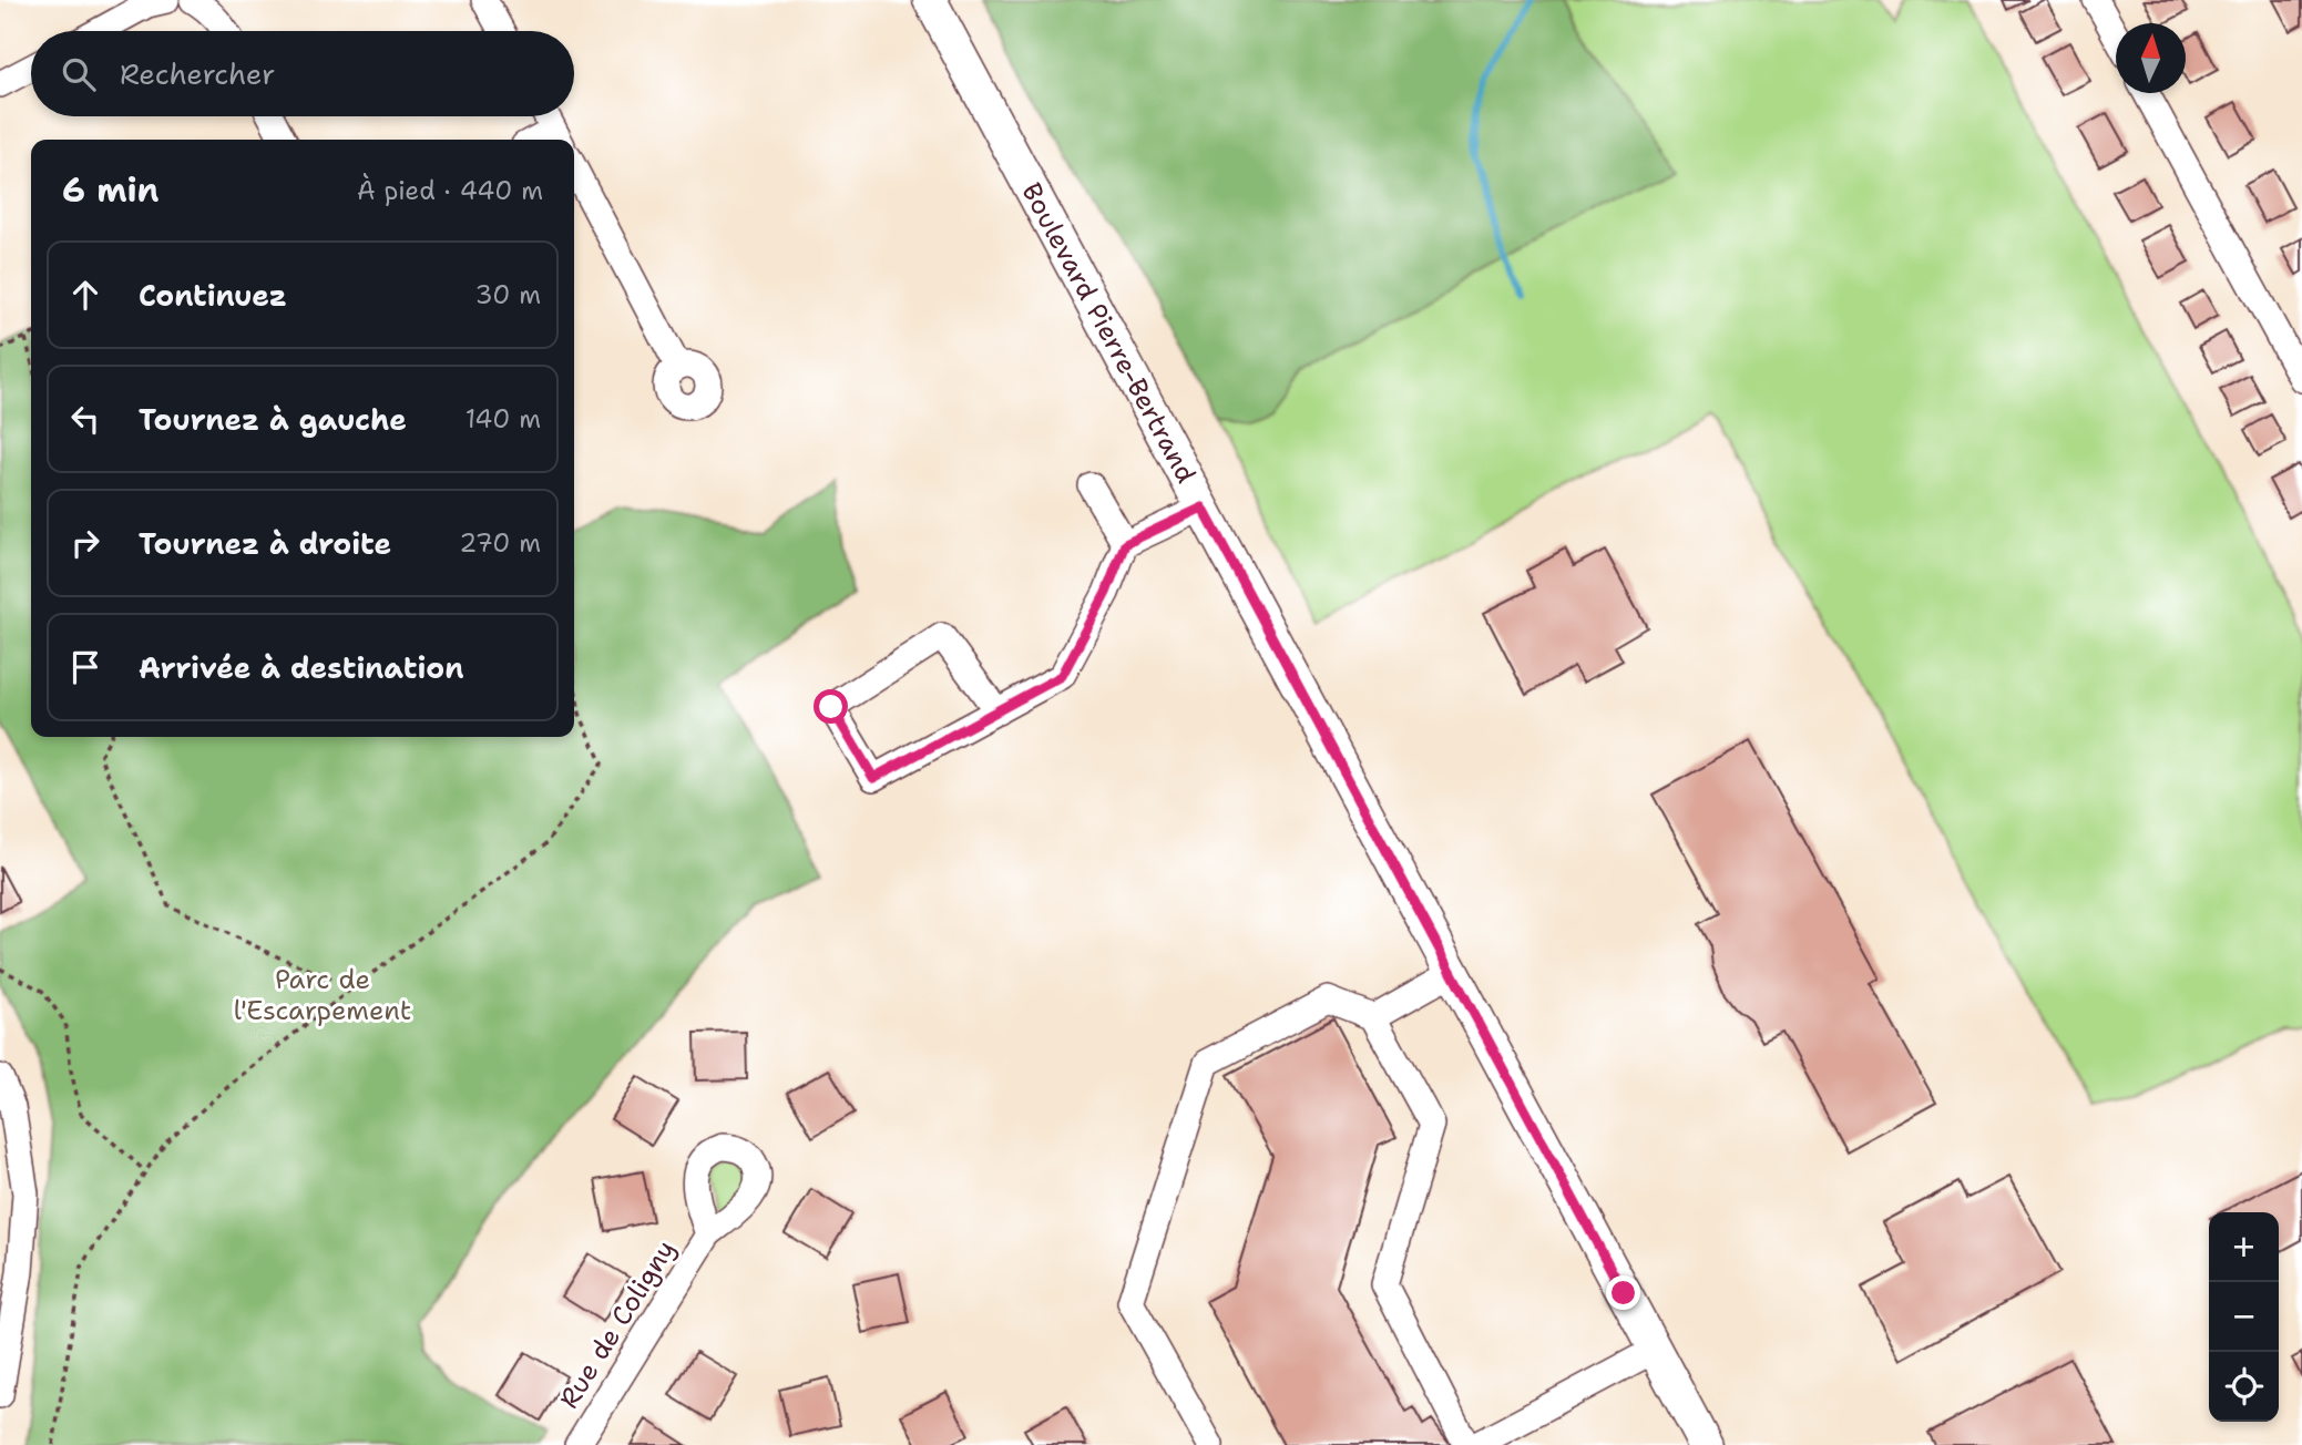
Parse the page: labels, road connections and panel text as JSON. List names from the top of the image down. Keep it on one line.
{"streets":{"main road":["Boulevard Pierre-Bertrand"],"street":["Rue de Coligny"]},"parks":["Parc de l'Escarpement"],"north":"top","page":{"search":"Rechercher","heading":["6 min","À pied · 440 m"],"list":[["Continuez","30 m"],["Tournez à gauche","140 m"],["Tournez à droite","270 m"],"Arrivée à destination"],"map_buttons":["+","−"]}}
